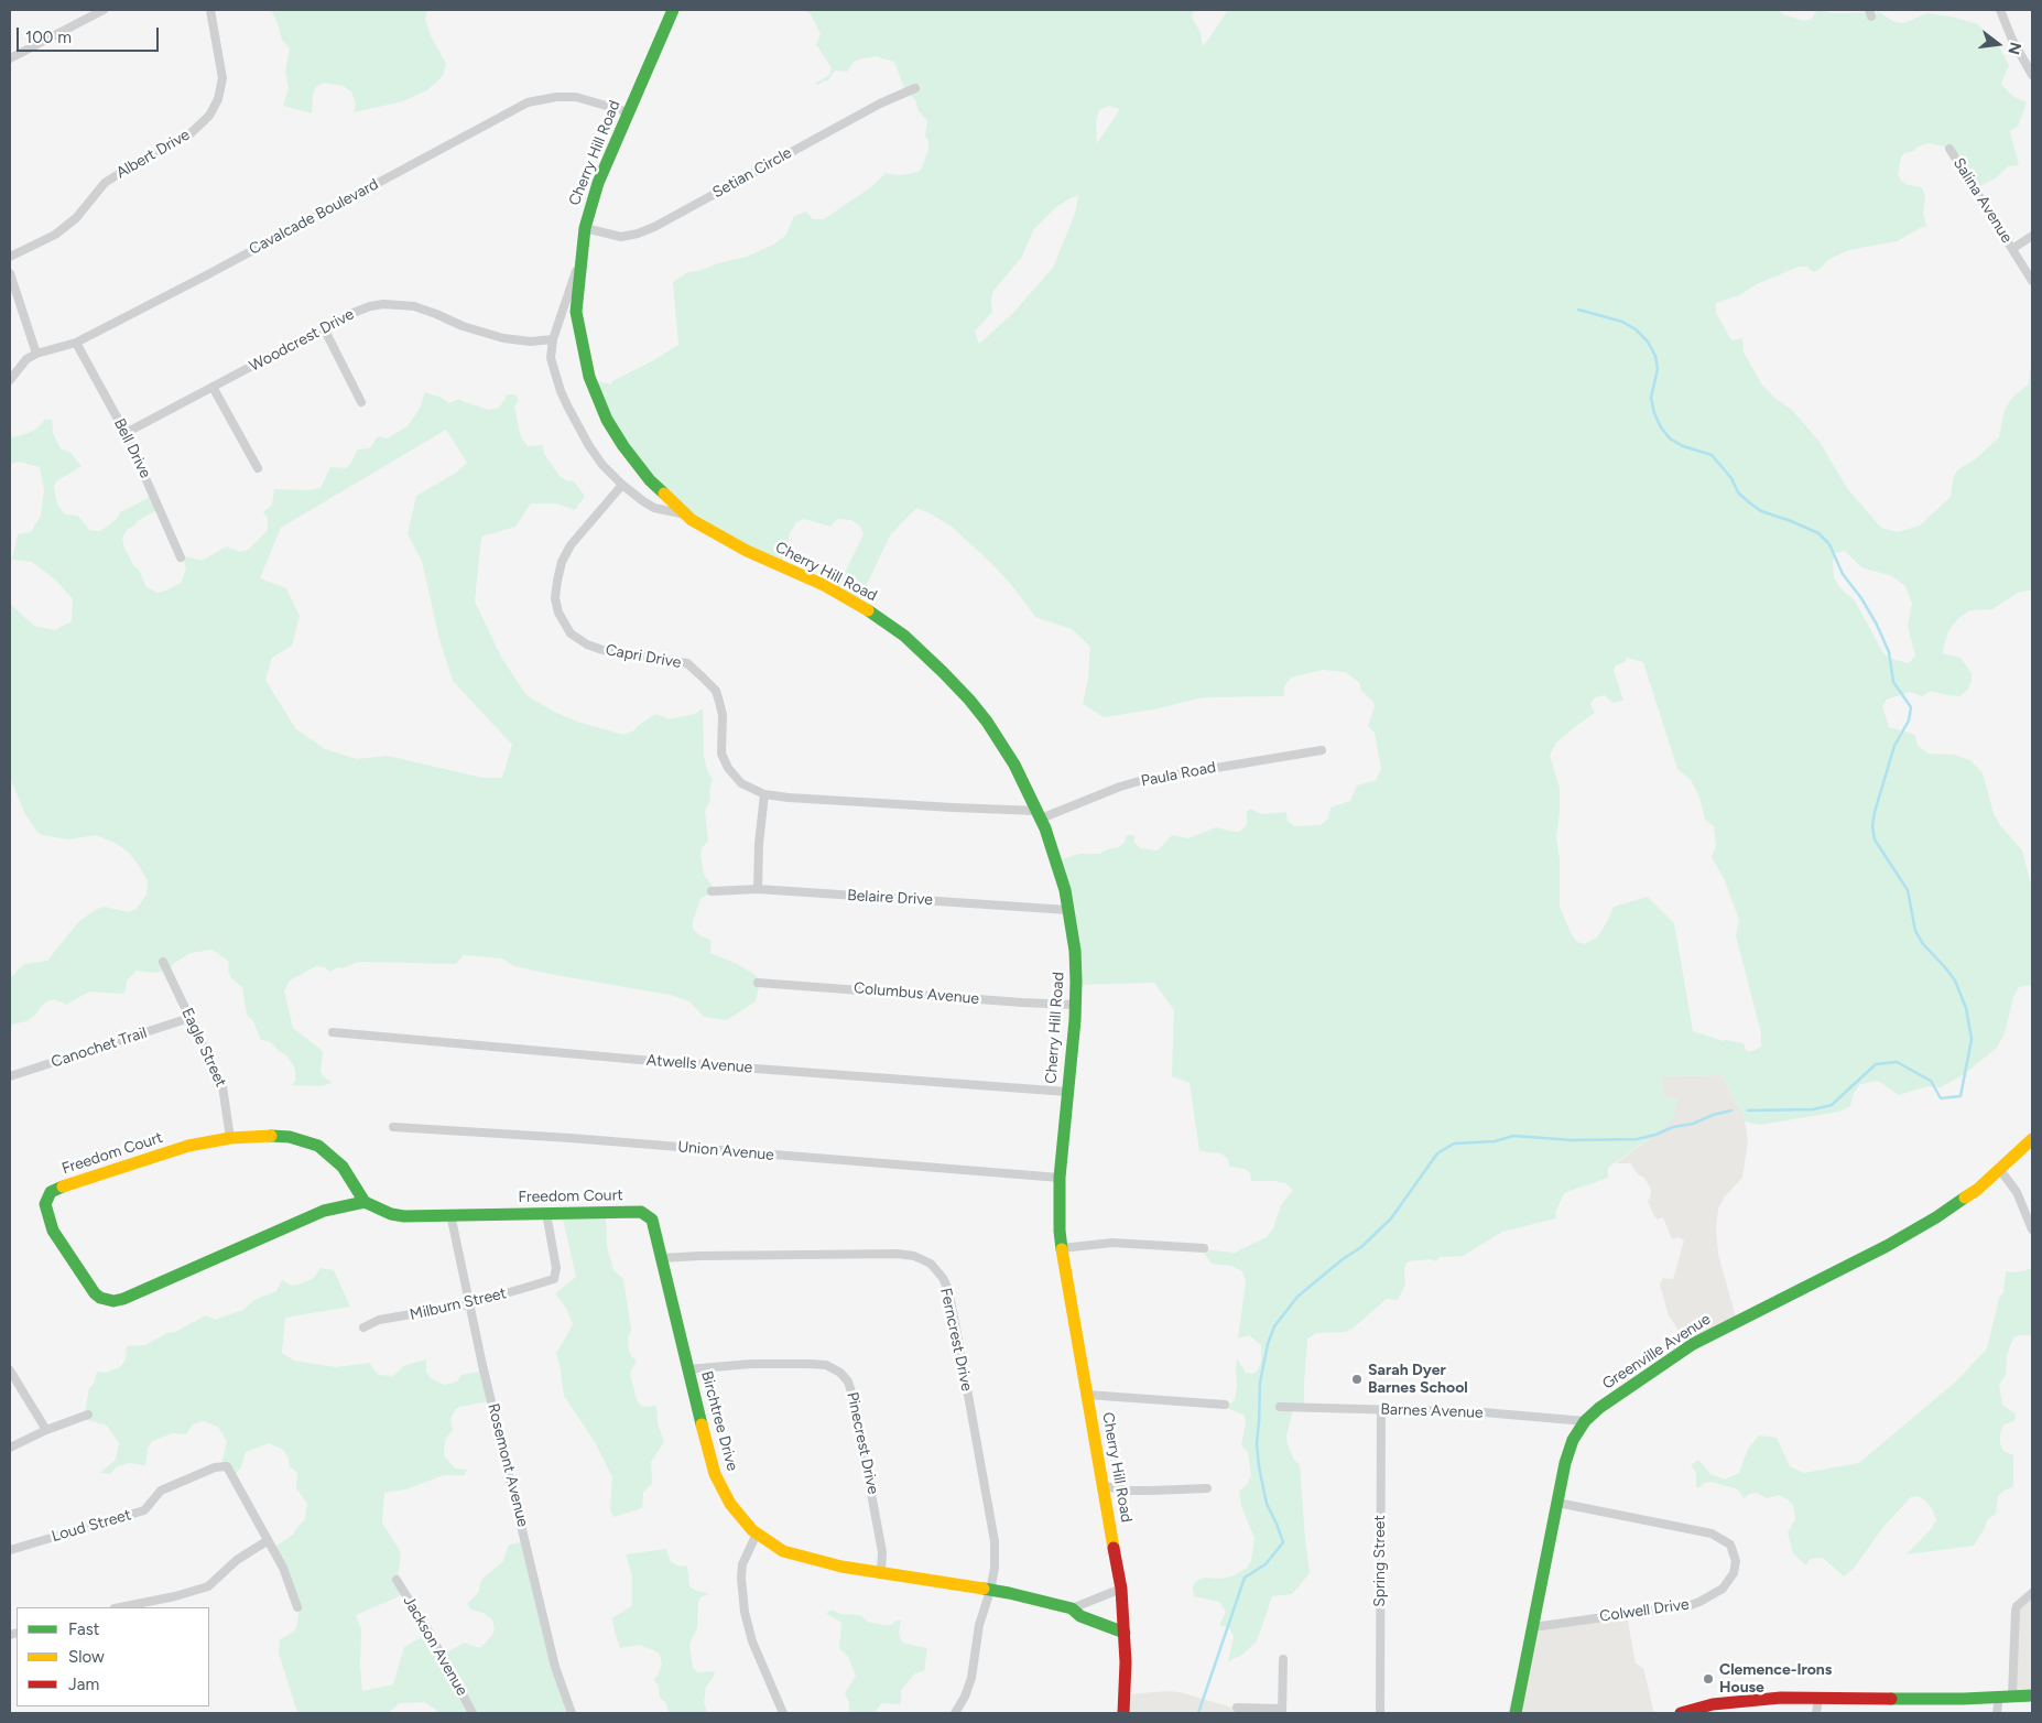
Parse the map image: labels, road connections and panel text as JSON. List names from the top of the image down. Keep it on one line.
{"streets":{"street":["Cherry Hill Road","Albert Drive","Setian Circle","Salina Avenue","Cavalcade Boulevard","Woodcrest Drive","Bell Drive","Capri Drive","Paula Road","Belaire Drive","Columbus Avenue","Canochet Trail","Eagle Street","Atwells Avenue","Union Avenue","Freedom Court","Milburn Street","Ferncrest Drive","Greenville Avenue","Barnes Avenue","Birchtree Drive","Pinecrest Drive","Rosemont Avenue","Loud Street","Spring Street","Colwell Drive","Jackson Avenue"]},"crossings":[["Cherry Hill Road","Setian Circle"],["Cherry Hill Road","Cavalcade Boulevard"],["Cherry Hill Road","Capri Drive"],["Cherry Hill Road","Paula Road"],["Cherry Hill Road","Belaire Drive"],["Cherry Hill Road","Columbus Avenue"],["Cherry Hill Road","Atwells Avenue"],["Cherry Hill Road","Union Avenue"],["Cherry Hill Road","Birchtree Drive"],["Cavalcade Boulevard","Bell Drive"],["Woodcrest Drive","Bell Drive"],["Capri Drive","Paula Road"],["Canochet Trail","Eagle Street"],["Eagle Street","Freedom Court"],["Freedom Court","Milburn Street"],["Freedom Court","Birchtree Drive"],["Freedom Court","Rosemont Avenue"],["Milburn Street","Rosemont Avenue"],["Ferncrest Drive","Birchtree Drive"],["Greenville Avenue","Barnes Avenue"],["Greenville Avenue","Colwell Drive"],["Barnes Avenue","Spring Street"],["Birchtree Drive","Pinecrest Drive"]],"places":["Sarah Dyer Barnes School","Clemence-Irons House"],"legend":["Fast","Slow","Jam"],"scale_bar":"100 m","north":"right"}
